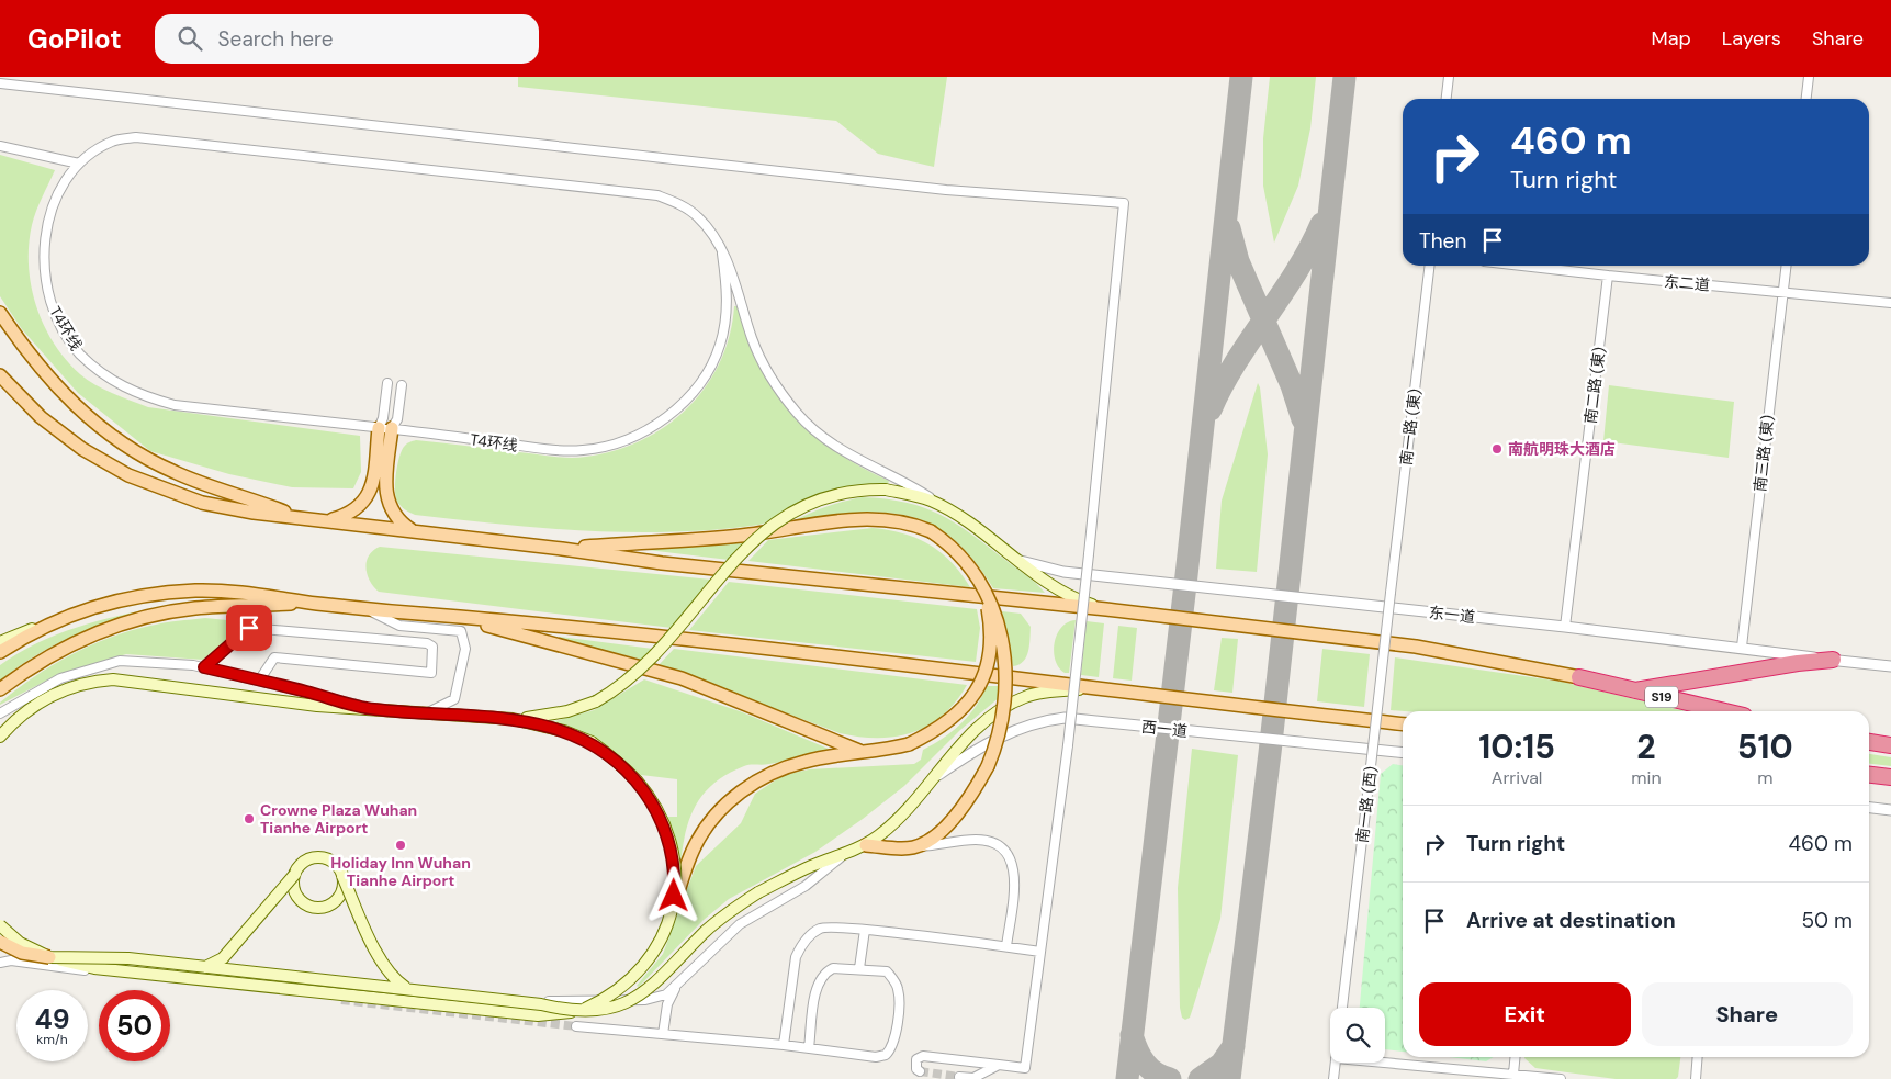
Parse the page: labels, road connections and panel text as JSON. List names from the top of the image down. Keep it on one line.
{"streets":{"highway":["S19"],"street":["东二道","T4环线","南二路 (東)","南一路 (東)","南三路 (東)","东一道","西一道","南一路 (西)"]},"crossings":[["东二道","南二路 (東)"],["东二道","南三路 (東)"],["南二路 (東)","东一道"],["南一路 (東)","南一路 (西)"],["南三路 (東)","东一道"]],"places":["南航明珠大酒店","Crowne Plaza Wuhan Tianhe Airport","Holiday Inn Wuhan Tianhe Airport"],"page":{"header":"GoPilot","search":"Search here","nav":["Map","Layers","Share"],"turn":["460 m","Turn right"],"then":"Then","eta":["10:15","Arrival","2","min","510","m"],"list":[{"name":"Turn right","value":"460 m"},{"name":"Arrive at destination","value":"50 m"}],"buttons":["Exit","Share"],"speed":"49 km/h","limit":"50"}}
